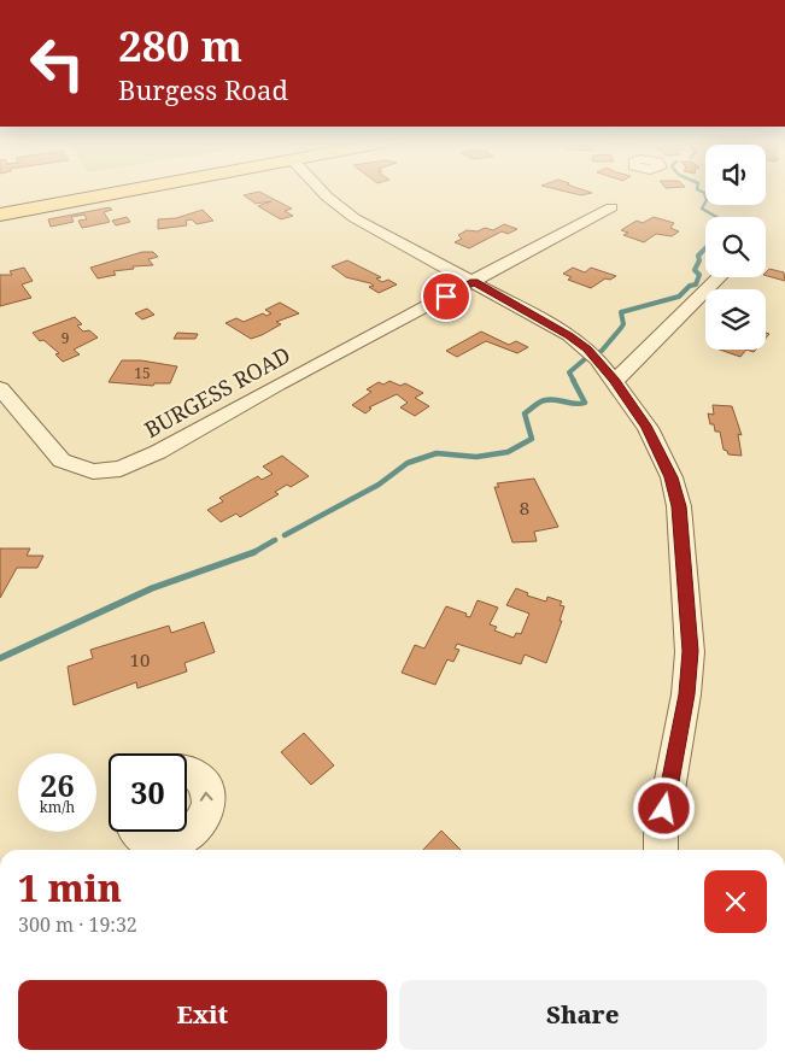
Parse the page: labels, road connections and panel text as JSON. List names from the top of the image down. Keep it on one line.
{"streets":{"street":["BURGESS ROAD"]},"house_numbers":["9","15","8","10"],"page":{"turn":["280 m","Burgess Road"],"speed":"26 km/h","limit":"30","heading":["1 min","300 m · 19:32"],"buttons":["Exit","Share"]}}
